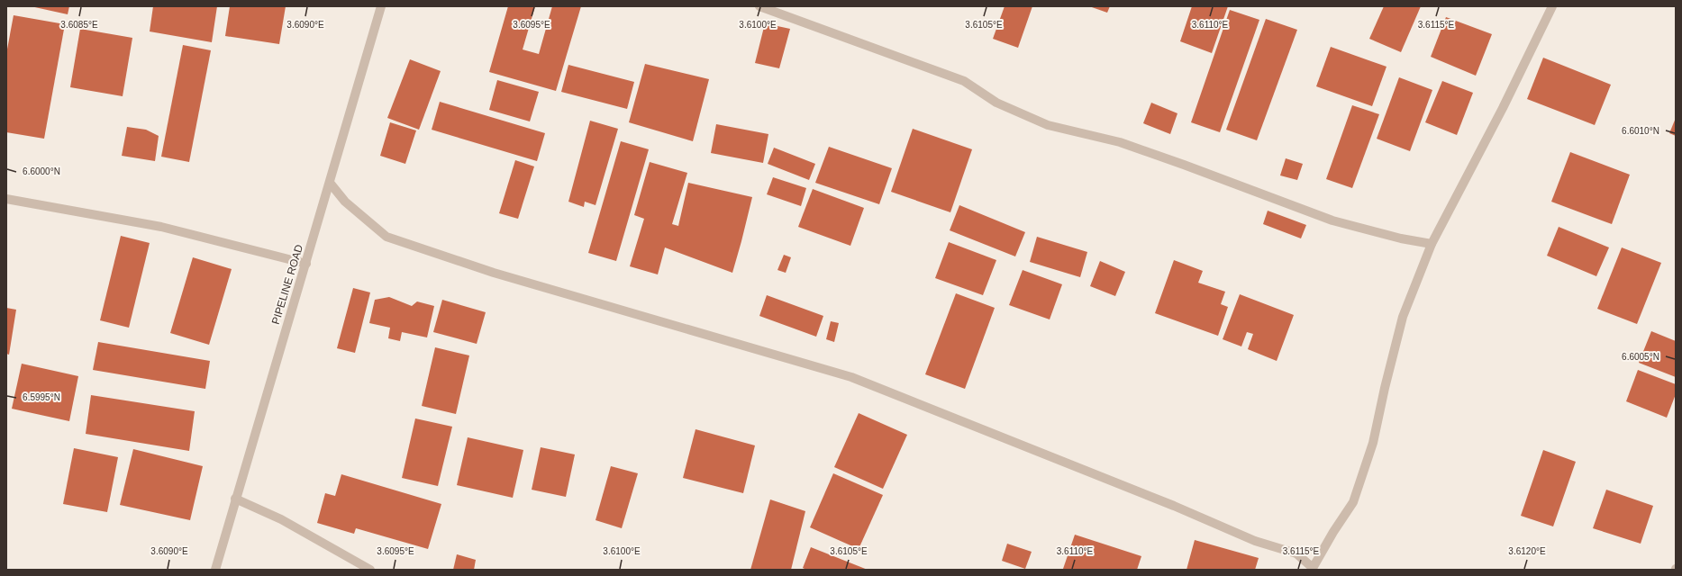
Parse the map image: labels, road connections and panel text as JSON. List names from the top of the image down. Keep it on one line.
{"streets":{"street":["PIPELINE ROAD"]},"coordinates":["3.6085°E","3.6090°E","3.6095°E","3.6100°E","3.6105°E","3.6110°E","3.6115°E","6.6010°N","6.6000°N","6.6005°N","6.5995°N","3.6120°E"]}
